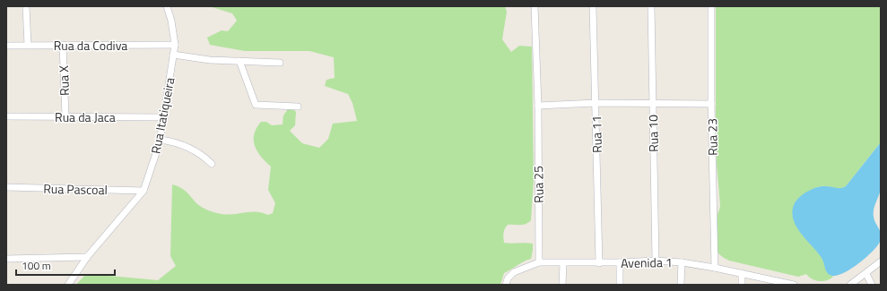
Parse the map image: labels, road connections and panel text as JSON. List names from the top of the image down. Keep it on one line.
{"streets":{"street":["Rua da Codiva","Rua X","Rua Itatiqueira","Rua da Jaca","Rua 10","Rua 11","Rua 23","Rua 25","Rua Pascoal","Avenida 1"]},"crossings":[["Rua da Codiva","Rua X"],["Rua da Codiva","Rua Itatiqueira"],["Rua X","Rua da Jaca"],["Rua Itatiqueira","Rua da Jaca"],["Rua Itatiqueira","Rua Pascoal"],["Rua 10","Avenida 1"],["Rua 11","Avenida 1"],["Rua 23","Avenida 1"],["Rua 25","Avenida 1"]],"scale_bar":"100 m"}
